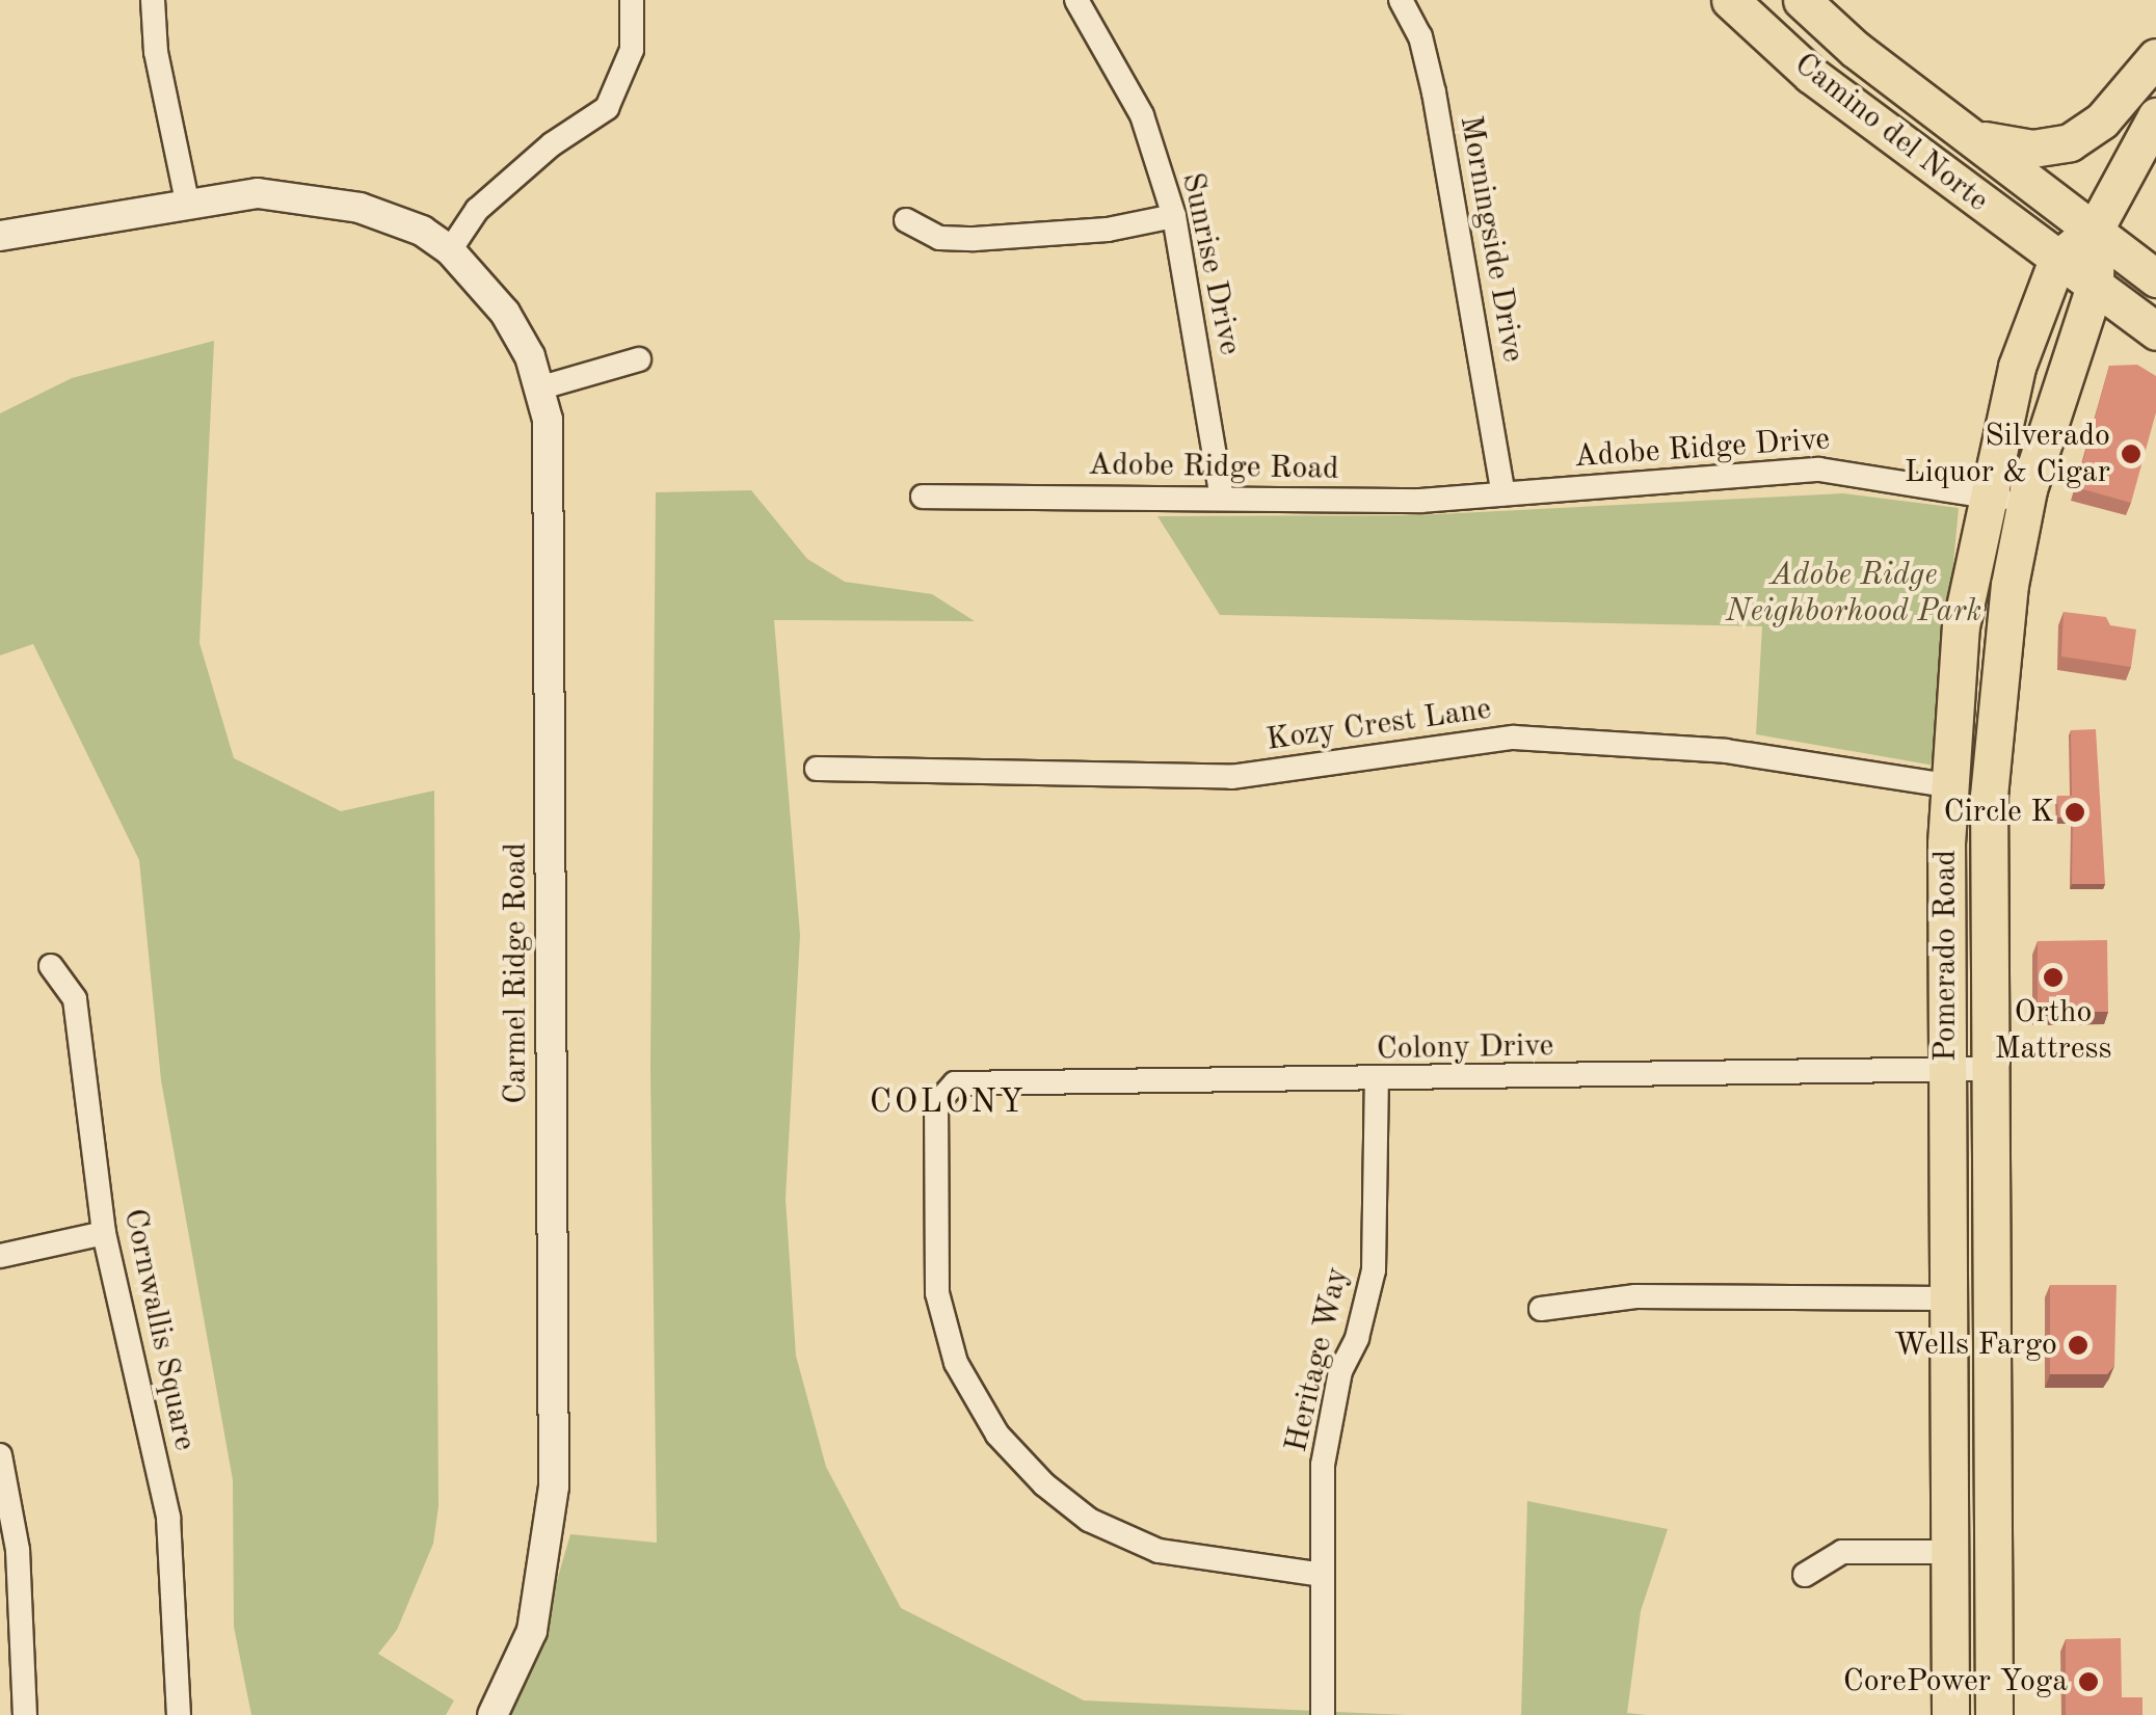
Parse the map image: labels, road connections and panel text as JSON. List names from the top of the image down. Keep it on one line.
{"streets":{"main road":["Camino del Norte","Pomerado Road"],"street":["Morningside Drive","Sunrise Drive","Adobe Ridge Drive","Adobe Ridge Road","Kozy Crest Lane","Carmel Ridge Road","Colony Drive","Cornwallis Square","Heritage Way"]},"crossings":[["Camino del Norte","Pomerado Road"],["Morningside Drive","Adobe Ridge Drive"],["Morningside Drive","Adobe Ridge Road"],["Sunrise Drive","Adobe Ridge Road"],["Adobe Ridge Drive","Adobe Ridge Road"],["Adobe Ridge Drive","Pomerado Road"],["Kozy Crest Lane","Pomerado Road"],["Pomerado Road","Colony Drive"],["Colony Drive","Heritage Way"]],"districts":["COLONY"],"parks":["Adobe Ridge Neighborhood Park"],"places":["Silverado Liquor & Cigar","Circle K","Ortho Mattress","Wells Fargo","CorePower Yoga"]}
